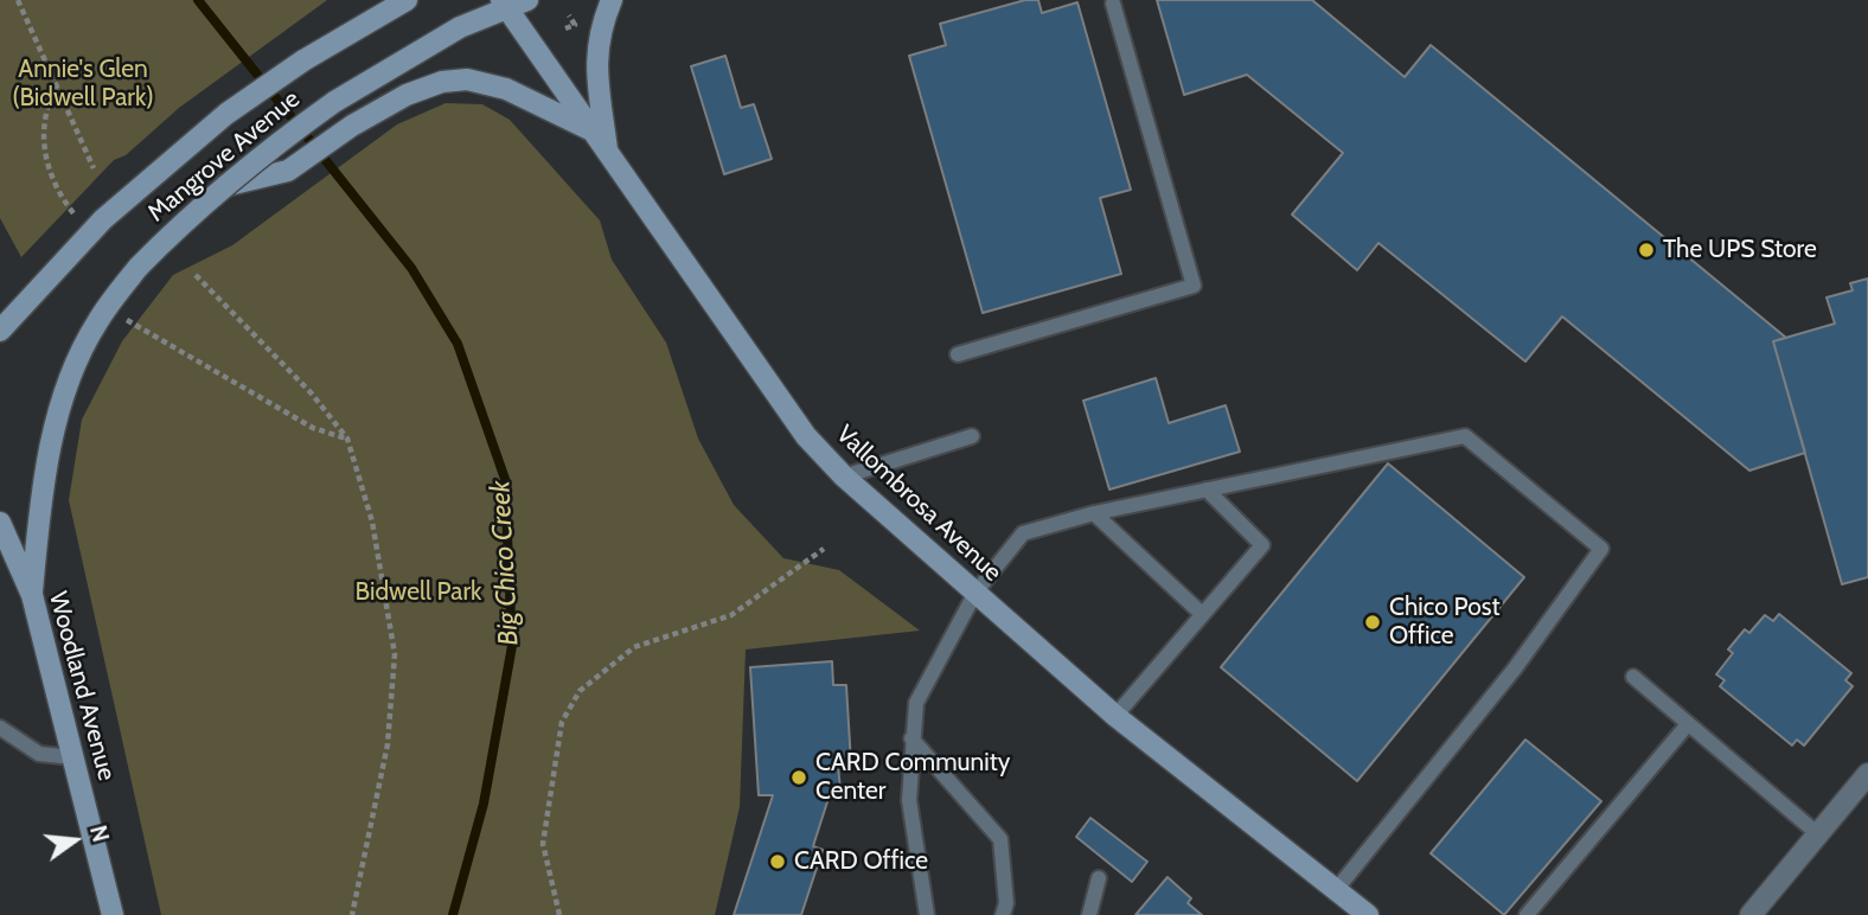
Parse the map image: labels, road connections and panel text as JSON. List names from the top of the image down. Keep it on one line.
{"streets":{"street":["Mangrove Avenue","Vallombrosa Avenue","Woodland Avenue"]},"crossings":[["Mangrove Avenue","Vallombrosa Avenue"],["Mangrove Avenue","Woodland Avenue"]],"water":["Big Chico Creek"],"parks":["Annie's Glen (Bidwell Park)","Bidwell Park"],"places":["The UPS Store","Chico Post Office","CARD Community Center","CARD Office"],"north":"right"}
